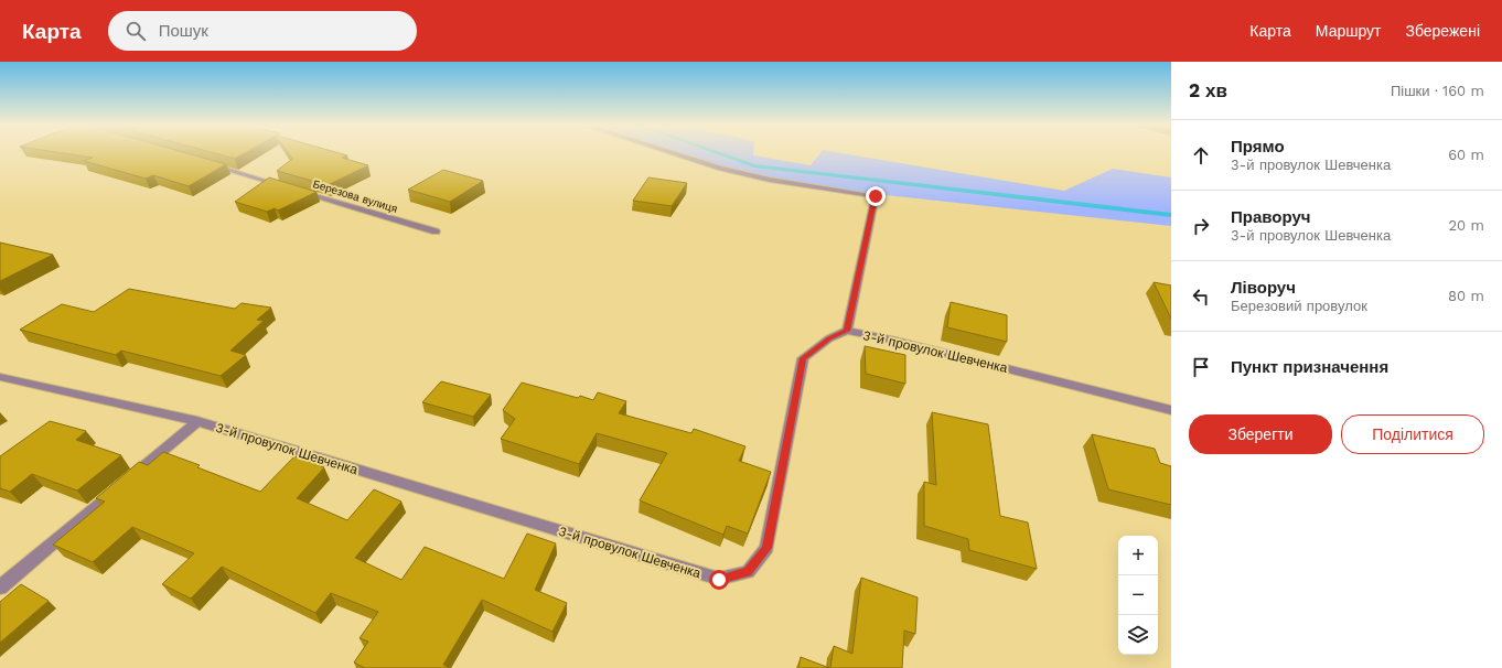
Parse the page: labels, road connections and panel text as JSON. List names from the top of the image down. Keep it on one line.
{"streets":{"street":["Березова вулиця","3-й провулок Шевченка"]},"page":{"header":"Карта","search":"Пошук","nav":["Карта","Маршрут","Збережені"],"heading":["2 хв","Пішки · 160 m"],"list":[["Прямо","3-й провулок Шевченка","60 m"],["Праворуч","3-й провулок Шевченка","20 m"],["Ліворуч","Березовий провулок","80 m"],"Пункт призначення"],"buttons":["Зберегти","Поділитися"],"map_buttons":["+","−"]}}
